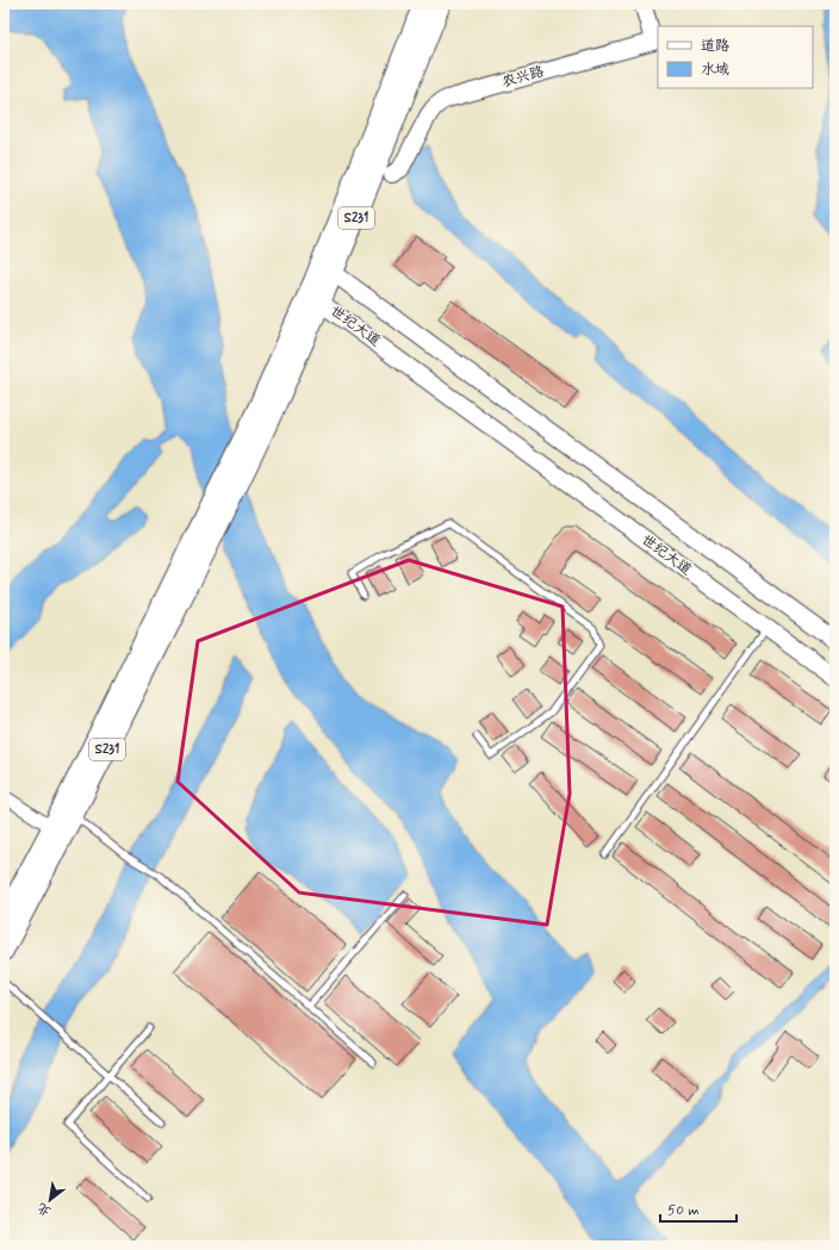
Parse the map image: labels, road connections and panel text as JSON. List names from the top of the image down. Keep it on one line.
{"streets":{"main road":["农兴路","S231","世纪大道"]},"crossings":[["S231","世纪大道"]],"legend":["道路","水域"],"scale_bar":"50 m","north":"bottom left"}
